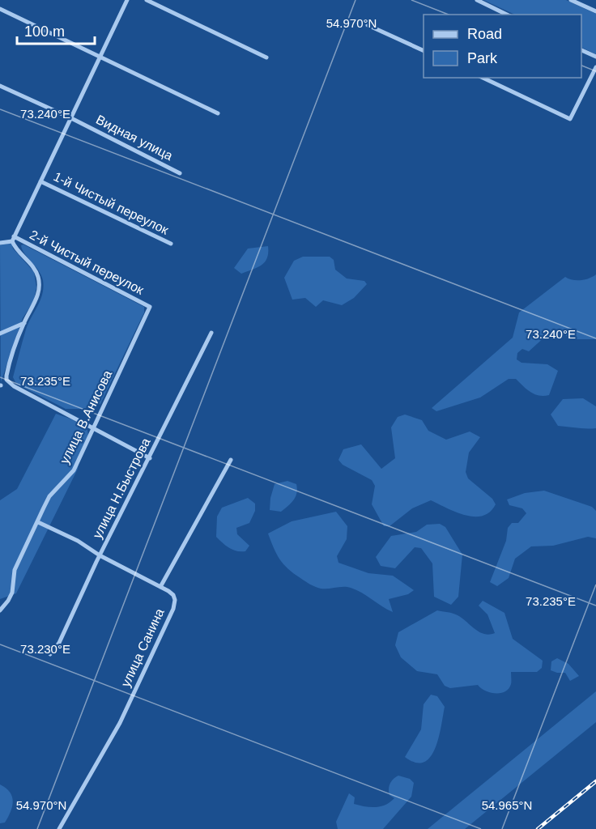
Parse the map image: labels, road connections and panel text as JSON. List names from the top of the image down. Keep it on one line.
{"streets":{"street":["Видная улица","1-й Чистый переулок","2-й Чистый переулок","улица В.Анисова","улица Н.Быстрова","улица Санина"]},"crossings":[["2-й Чистый переулок","улица В.Анисова"]],"legend":["Road","Park"],"scale_bar":"100 m","coordinates":["54.970°N","73.240°E","73.235°E","73.230°E","54.965°N"]}
